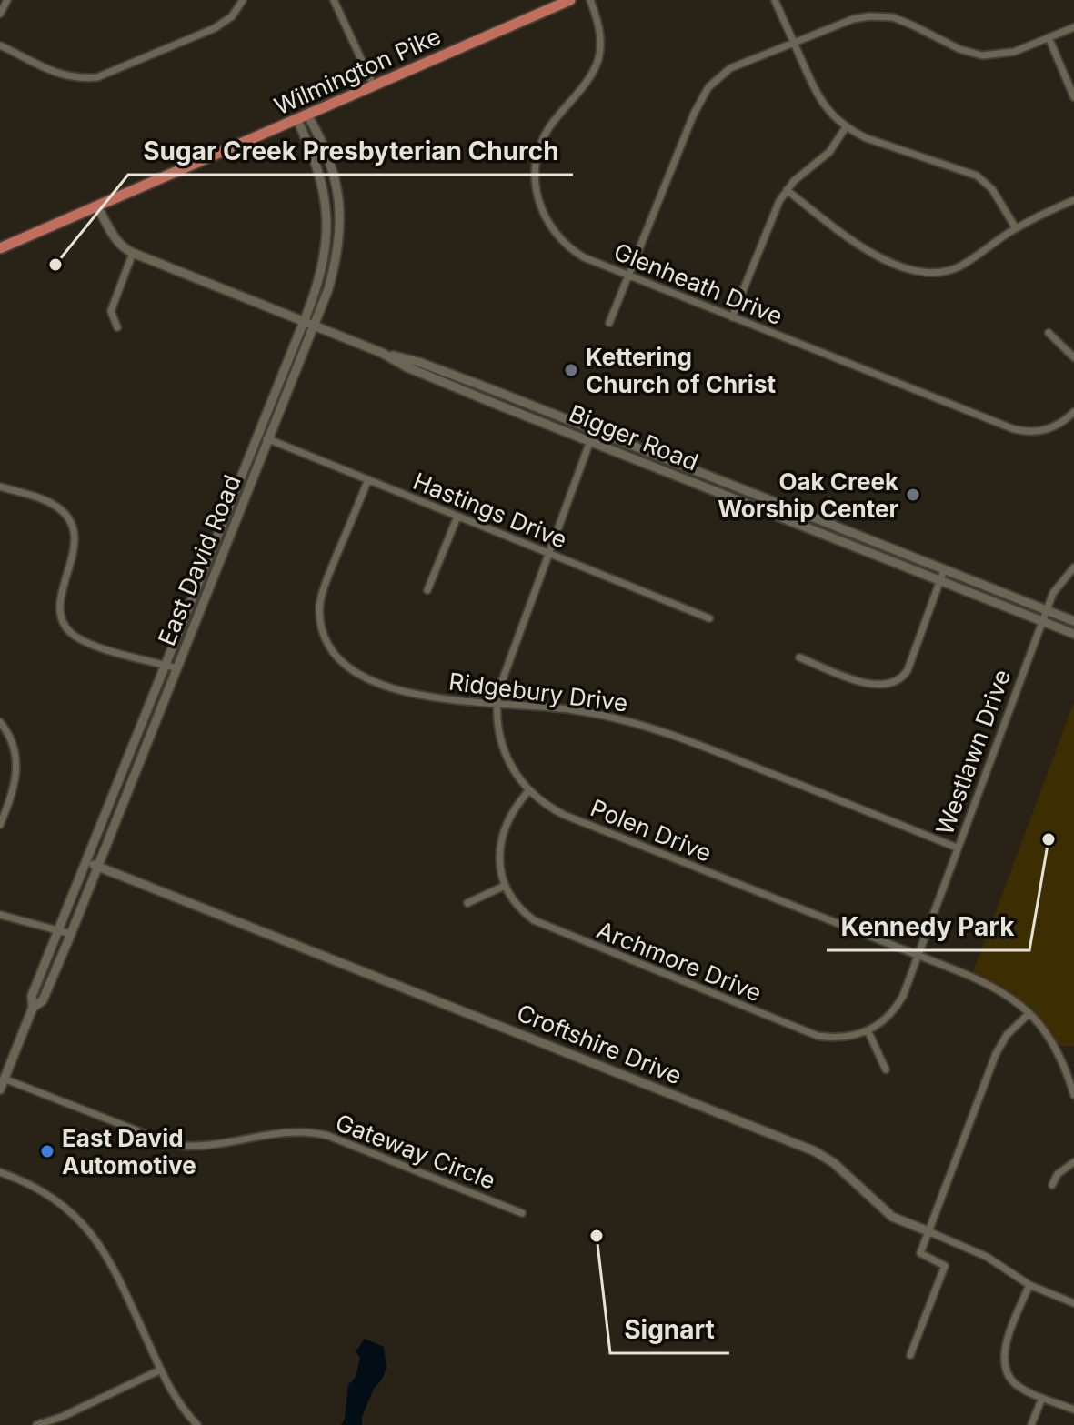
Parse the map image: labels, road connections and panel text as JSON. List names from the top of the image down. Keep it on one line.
{"streets":{"main road":["Wilmington Pike"],"street":["Glenheath Drive","Bigger Road","Hastings Drive","East David Road","Ridgebury Drive","Westlawn Drive","Polen Drive","Archmore Drive","Croftshire Drive","Gateway Circle"]},"crossings":[["Wilmington Pike","Bigger Road"],["Wilmington Pike","East David Road"],["Bigger Road","East David Road"],["Bigger Road","Westlawn Drive"],["Bigger Road","Polen Drive"],["Hastings Drive","East David Road"],["Hastings Drive","Ridgebury Drive"],["Hastings Drive","Polen Drive"],["East David Road","Croftshire Drive"],["East David Road","Gateway Circle"],["Ridgebury Drive","Westlawn Drive"],["Ridgebury Drive","Polen Drive"],["Westlawn Drive","Polen Drive"]],"places":["Sugar Creek Presbyterian Church","Kettering Church of Christ","Oak Creek Worship Center","Kennedy Park","East David Automotive","Signart"]}
